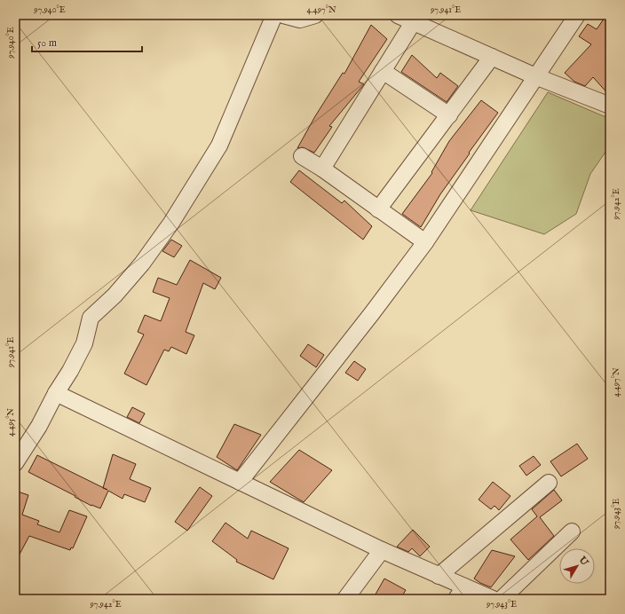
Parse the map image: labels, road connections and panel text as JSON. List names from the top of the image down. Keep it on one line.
{"scale_bar":"50 m","north":"top right","coordinates":["97.940°E","4.497°N","97.941°E","97.942°E","4.495°N","97.943°E"]}
